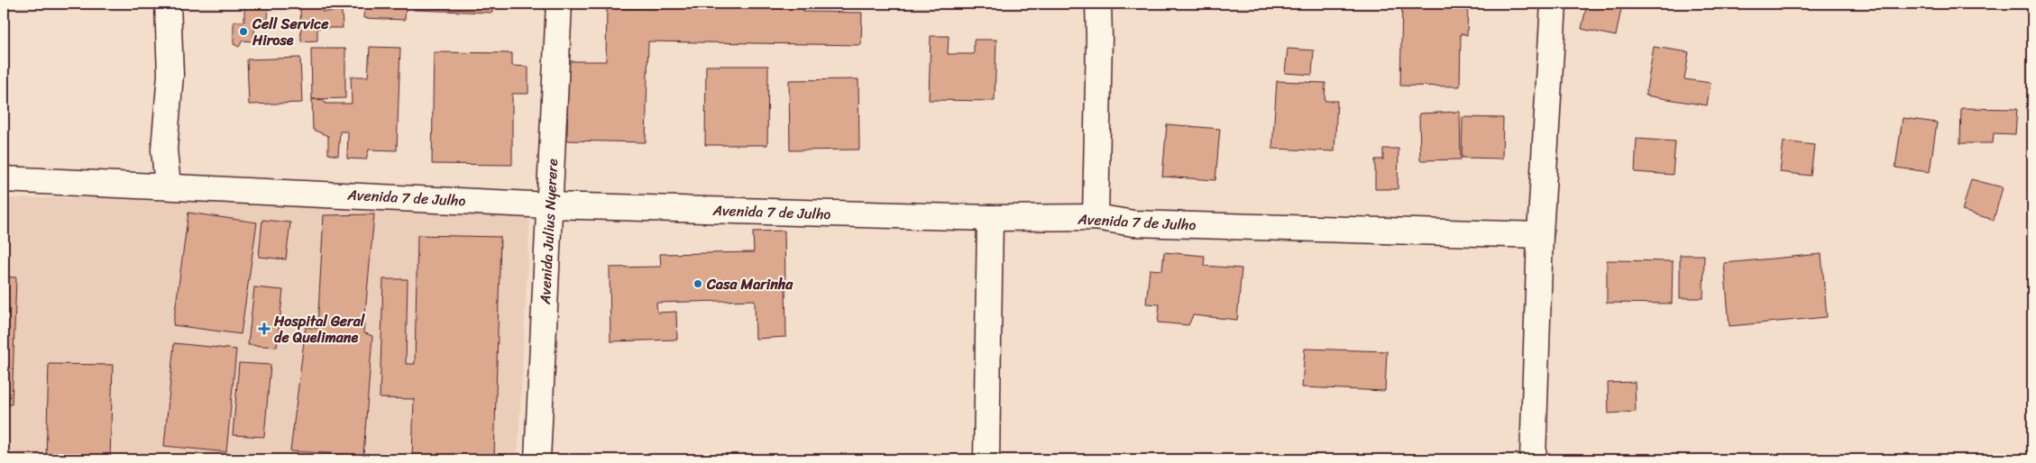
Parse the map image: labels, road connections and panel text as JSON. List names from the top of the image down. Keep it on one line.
{"streets":{"street":["Avenida 7 de Julho","Avenida Julius Nyerere"]},"crossings":[["Avenida 7 de Julho","Avenida Julius Nyerere"]],"places":{"other":["Cell Service Hirose","Casa Marinha"],"health":["Hospital Geral de Quelimane"]}}
